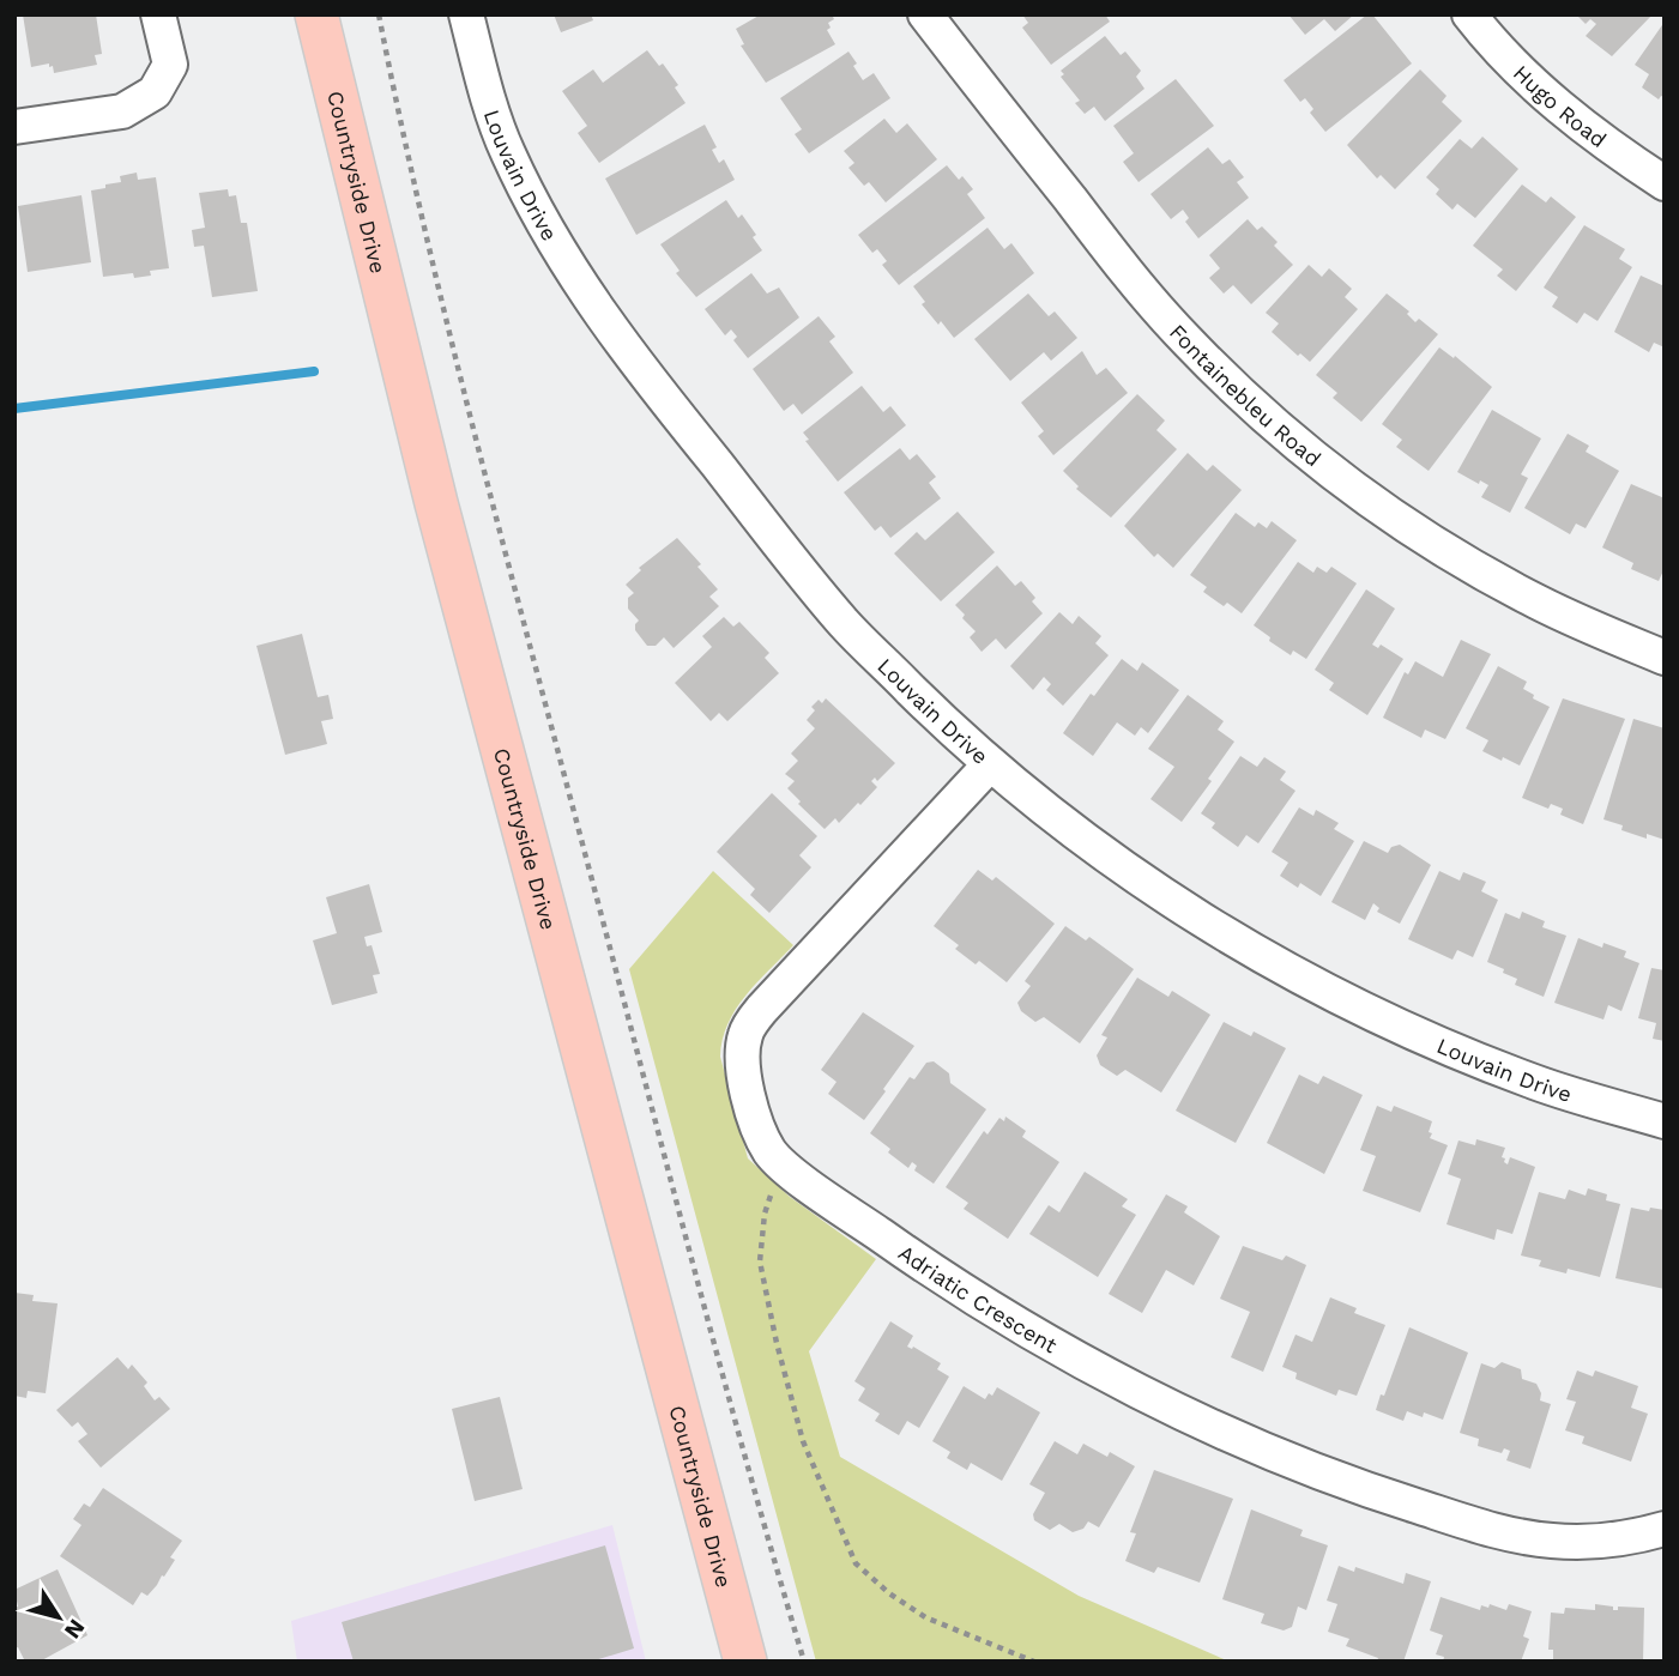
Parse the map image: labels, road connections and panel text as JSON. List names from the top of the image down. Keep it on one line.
{"streets":{"main road":["Countryside Drive"],"street":["Hugo Road","Louvain Drive","Fontainebleu Road","Adriatic Crescent"]},"crossings":[["Louvain Drive","Adriatic Crescent"]],"north":"bottom right"}
